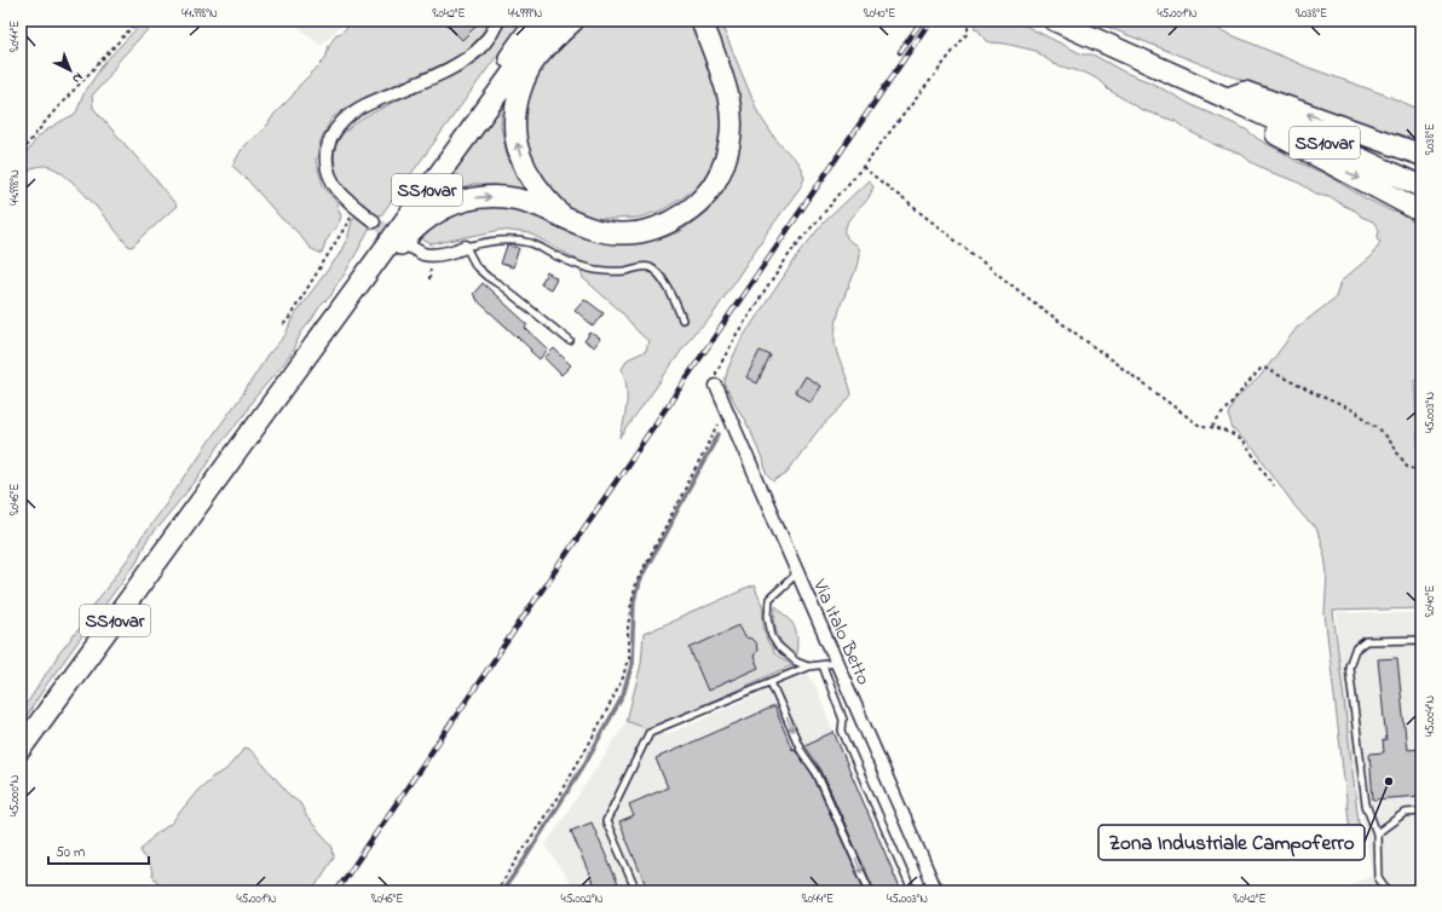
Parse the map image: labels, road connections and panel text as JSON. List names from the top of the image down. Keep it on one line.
{"streets":{"highway":["SS10var"],"street":["Via Italo Betto"]},"places":["Zona Industriale Campoferro"],"scale_bar":"50 m","north":"bottom right","coordinates":["44.998°N","9.042°E","44.999°N","9.040°E","45.001°N","9.038°E","9.044°E","45.003°N","9.046°E","45.004°N","45.000°N","45.002°N"]}
